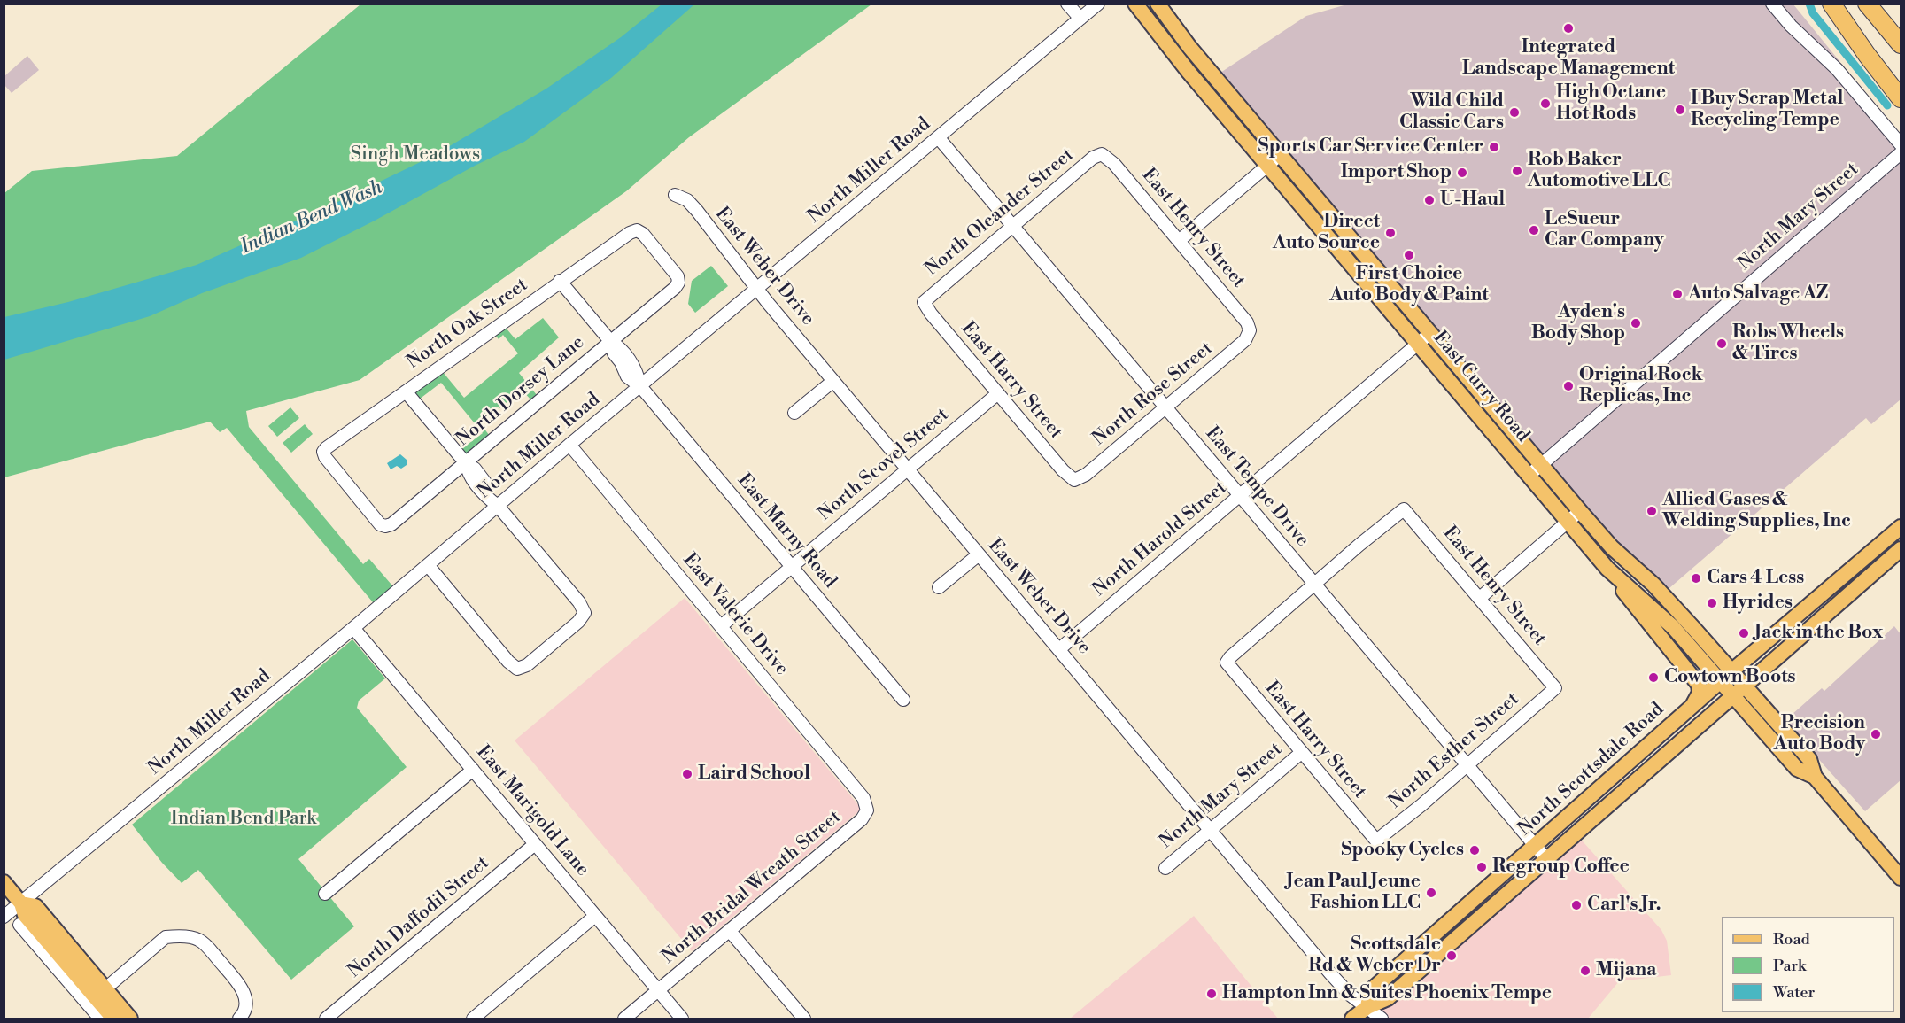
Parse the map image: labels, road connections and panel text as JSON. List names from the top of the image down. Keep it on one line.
{"streets":{"main road":["East Curry Road","North Scottsdale Road"],"street":["North Miller Road","North Oleander Street","North Mary Street","East Henry Street","East Weber Drive","North Oak Street","East Harry Street","North Dorsey Lane","North Rose Street","North Scovel Street","East Tempe Drive","East Marny Road","North Harold Street","East Valerie Drive","North Esther Street","East Marigold Lane","North Bridal Wreath Street","North Daffodil Street"]},"crossings":[["North Miller Road","East Weber Drive"],["North Miller Road","East Tempe Drive"],["North Miller Road","East Marny Road"],["North Miller Road","East Valerie Drive"],["North Miller Road","East Marigold Lane"],["North Oleander Street","East Henry Street"],["North Oleander Street","East Harry Street"],["North Oleander Street","East Tempe Drive"],["North Mary Street","East Weber Drive"],["North Mary Street","East Harry Street"],["North Mary Street","East Curry Road"],["East Henry Street","East Harry Street"],["East Henry Street","North Rose Street"],["East Henry Street","East Tempe Drive"],["East Henry Street","North Esther Street"],["East Weber Drive","North Scovel Street"],["East Weber Drive","North Harold Street"],["East Weber Drive","North Scottsdale Road"],["North Oak Street","North Dorsey Lane"],["North Oak Street","East Marny Road"],["East Harry Street","North Rose Street"],["East Harry Street","North Scovel Street"],["East Harry Street","East Tempe Drive"],["East Harry Street","North Esther Street"],["East Curry Road","North Harold Street"],["East Curry Road","North Scottsdale Road"],["North Dorsey Lane","East Marny Road"],["North Rose Street","East Tempe Drive"],["North Scovel Street","East Marny Road"],["North Scovel Street","East Valerie Drive"],["East Tempe Drive","North Harold Street"],["East Tempe Drive","North Esther Street"],["East Tempe Drive","North Scottsdale Road"],["East Valerie Drive","North Bridal Wreath Street"],["East Marigold Lane","North Bridal Wreath Street"],["East Marigold Lane","North Daffodil Street"]],"water":["Indian Bend Wash"],"parks":["Singh Meadows","Indian Bend Park"],"places":["Integrated Landscape Management","High Octane Hot Rods","I Buy Scrap Metal Recycling Tempe","Wild Child Classic Cars","Sports Car Service Center","Rob Baker Automotive LLC","Import Shop","U-Haul","LeSueur Car Company","Direct Auto Source","First Choice Auto Body & Paint","Auto Salvage AZ","Ayden's Body Shop","Robs Wheels & Tires","Original Rock Replicas, Inc","Allied Gases & Welding Supplies, Inc","Cars 4 Less","Hyrides","Jack in the Box","Cowtown Boots","Precision Auto Body","Laird School","Spooky Cycles","Regroup Coffee","Jean Paul Jeune Fashion LLC","Carl's Jr.","Scottsdale Rd & Weber Dr","Mijana","Hampton Inn & Suites Phoenix Tempe"],"legend":["Road","Park","Water"]}
